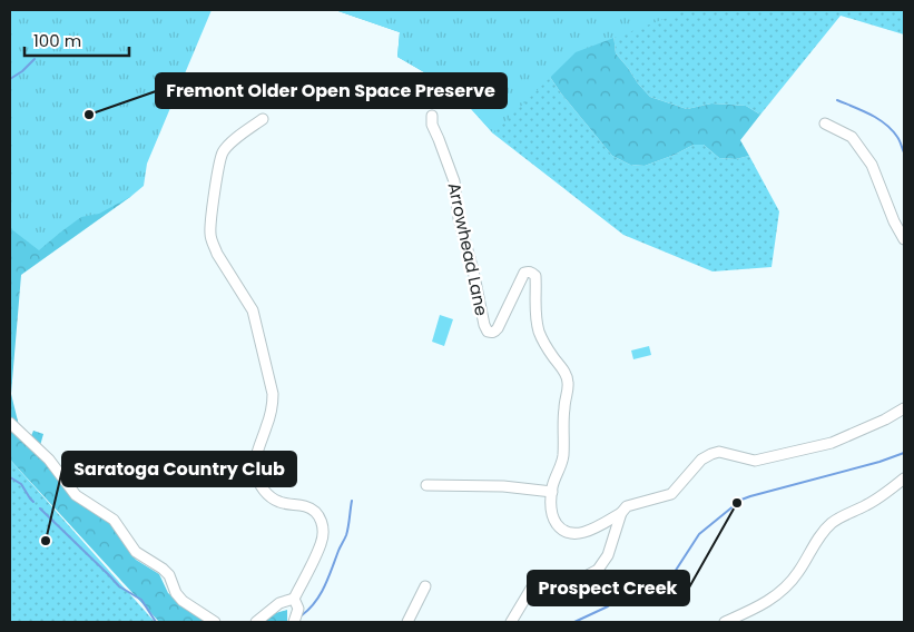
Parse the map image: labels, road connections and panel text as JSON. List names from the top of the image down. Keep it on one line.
{"streets":{"street":["Arrowhead Lane"]},"places":["Fremont Older Open Space Preserve","Prospect Creek","Saratoga Country Club"],"scale_bar":"100 m"}
